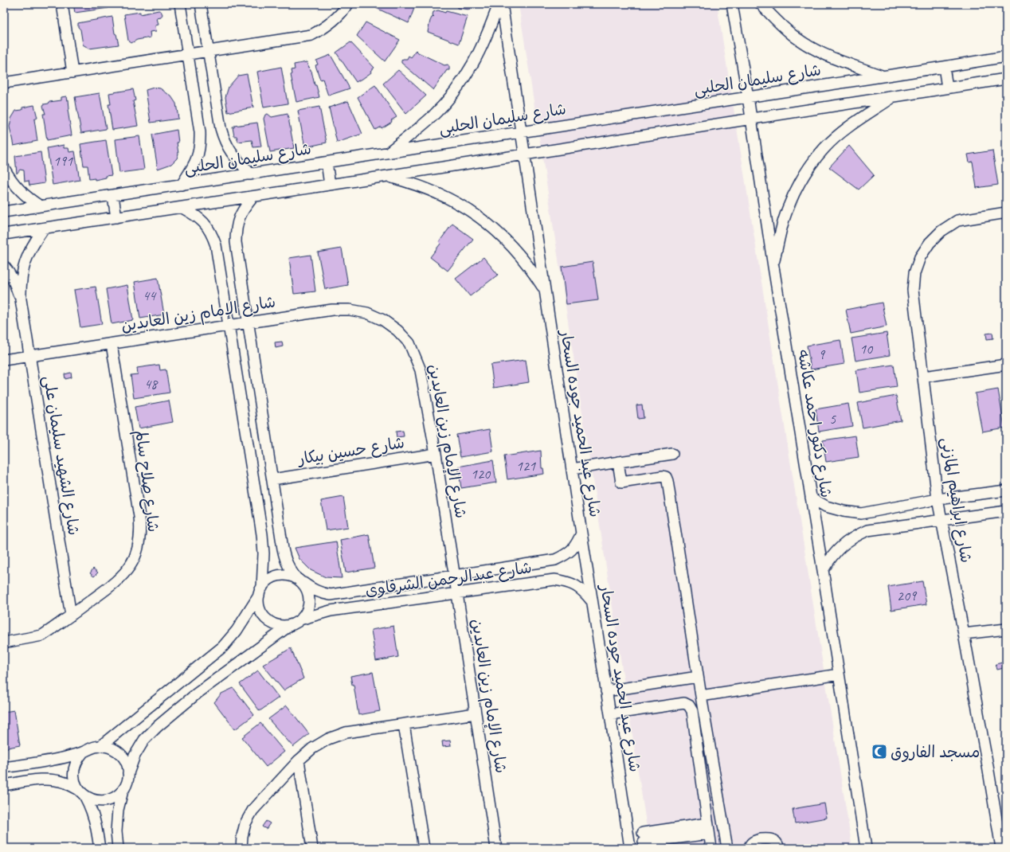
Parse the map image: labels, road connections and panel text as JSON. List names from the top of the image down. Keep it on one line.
{"streets":{"street":["شارع سليمان الحلبى","شارع الإمام زين العابدين","شارع عبد الحميد جوده السحار","شارع دكتور احمد عكاشه","شارع حسين بيكار","شارع الشهيد سليمان على","شارع صلاح سالم","شارع ابراهيم المازنى","شارع عبدالرحمن الشرقاوى"]},"crossings":[["شارع سليمان الحلبى","شارع عبد الحميد جوده السحار"],["شارع سليمان الحلبى","شارع دكتور احمد عكاشه"],["شارع الإمام زين العابدين","شارع حسين بيكار"],["شارع الإمام زين العابدين","شارع الشهيد سليمان على"],["شارع الإمام زين العابدين","شارع صلاح سالم"],["شارع الإمام زين العابدين","شارع عبدالرحمن الشرقاوى"],["شارع عبد الحميد جوده السحار","شارع عبدالرحمن الشرقاوى"],["شارع الشهيد سليمان على","شارع صلاح سالم"]],"places":{"mosque":["مسجد الفاروق"]},"house_numbers":["191","44","10","9","48","5","121","120","209"]}
